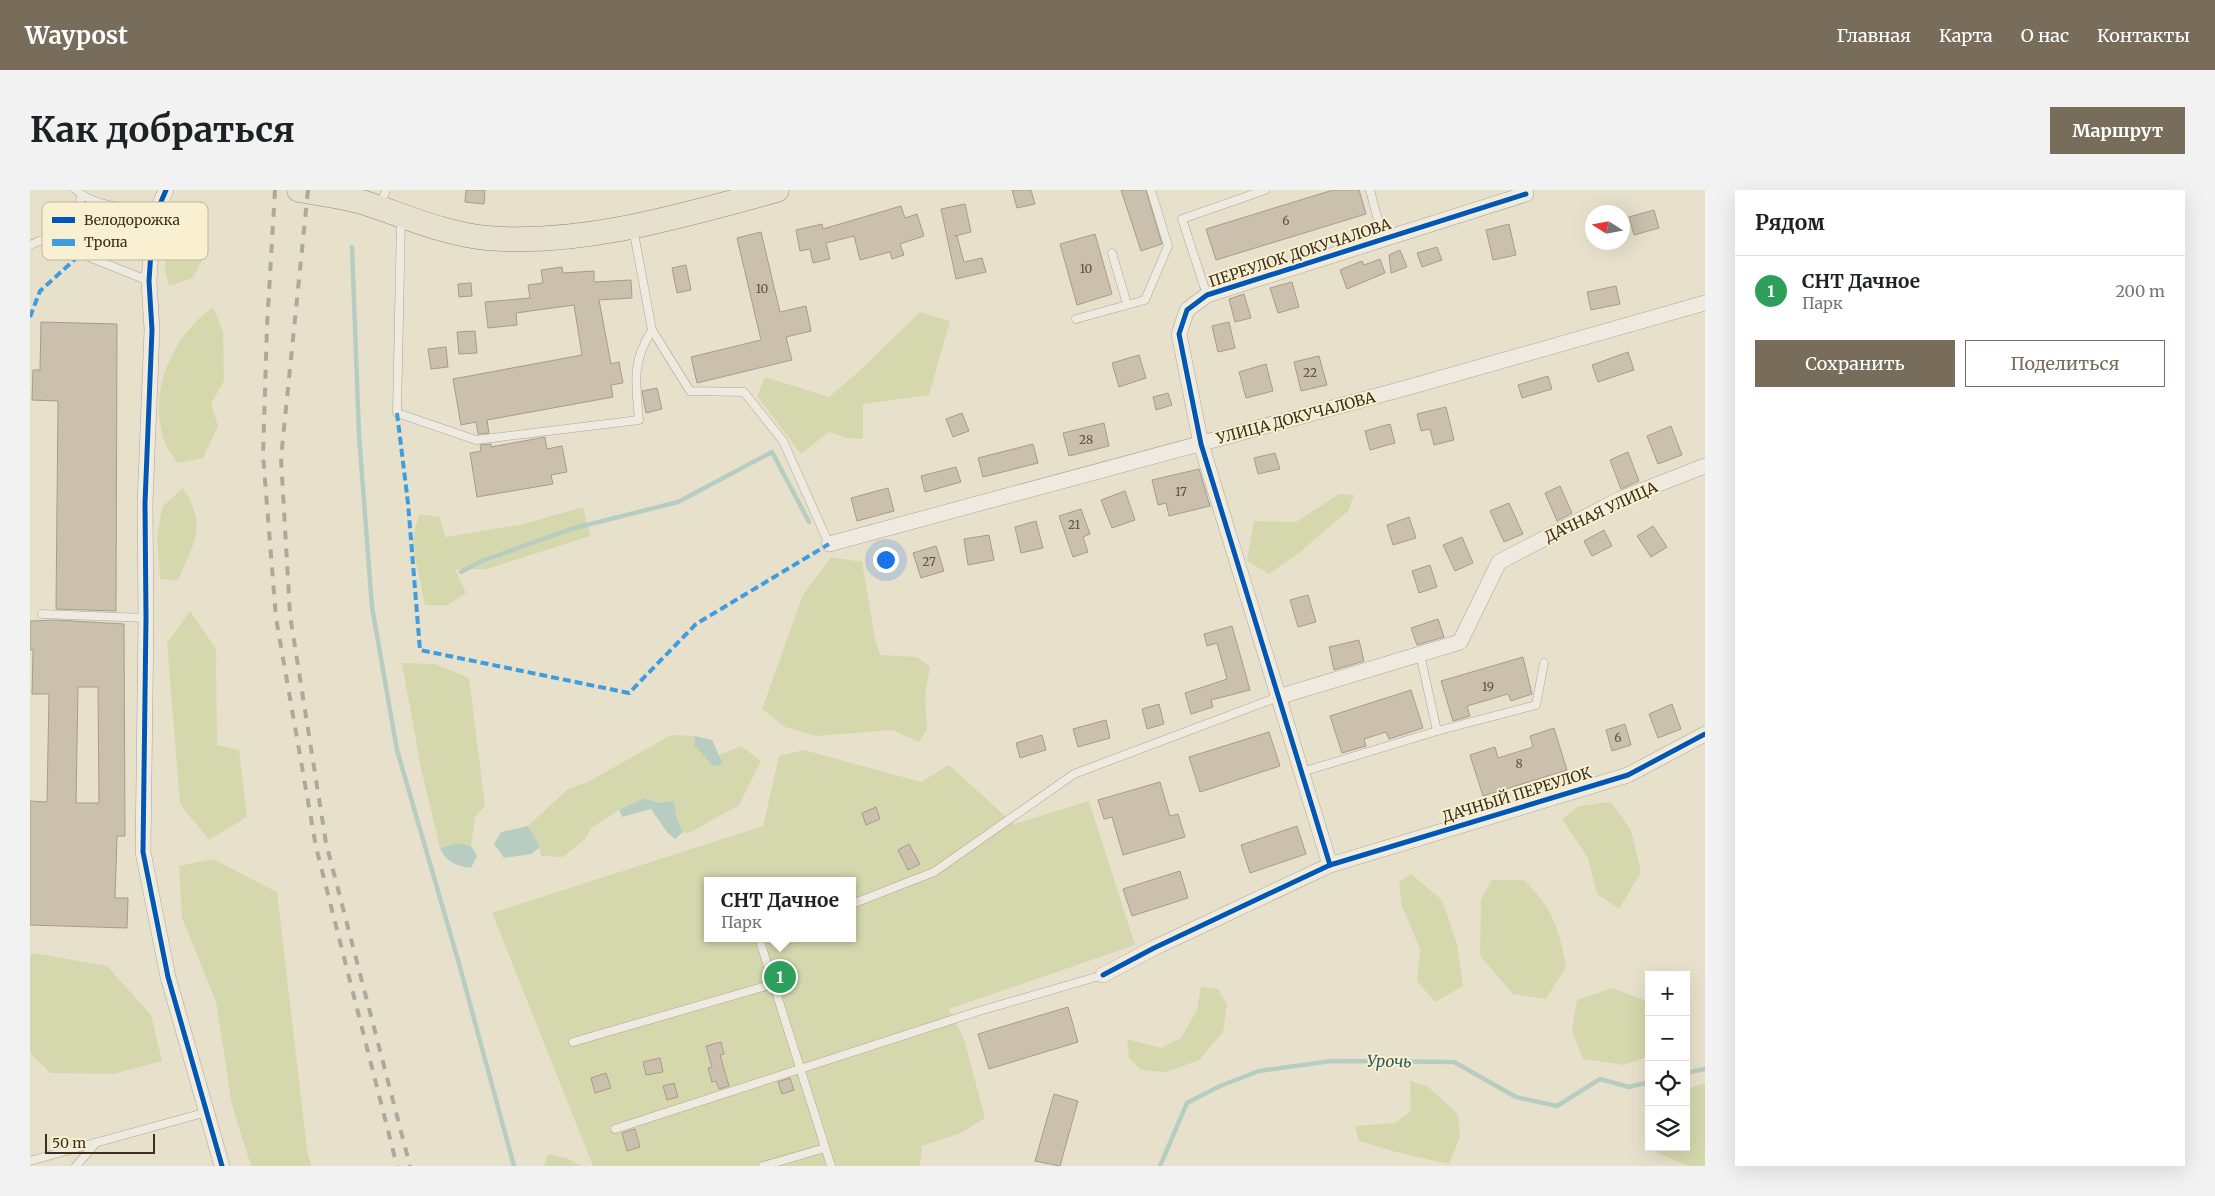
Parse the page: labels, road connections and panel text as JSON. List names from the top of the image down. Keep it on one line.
{"streets":{"street":["ПЕРЕУЛОК ДОКУЧАЛОВА","УЛИЦА ДОКУЧАЛОВА","ДАЧНАЯ УЛИЦА","ДАЧНЫЙ ПЕРЕУЛОК"]},"crossings":[["ПЕРЕУЛОК ДОКУЧАЛОВА","УЛИЦА ДОКУЧАЛОВА"],["ПЕРЕУЛОК ДОКУЧАЛОВА","ДАЧНЫЙ ПЕРЕУЛОК"]],"water":["Урочь"],"house_numbers":["6","10","10","22","28","17","21","27","19","6","8"],"legend":["Велодорожка","Тропа"],"scale_bar":"50 m","north":"left","page":{"header":"Waypost","nav":["Главная","Карта","О нас","Контакты"],"buttons":["Маршрут",["Сохранить","Поделиться"]],"title":"Как добраться","heading":"Рядом","list":[{"mark":"1","name":"СНТ Дачное","note":"Парк","value":"200 m"}],"popup":["СНТ Дачное","Парк"],"pins":"1","map_buttons":["+","−"],"scale":"50 m"}}
